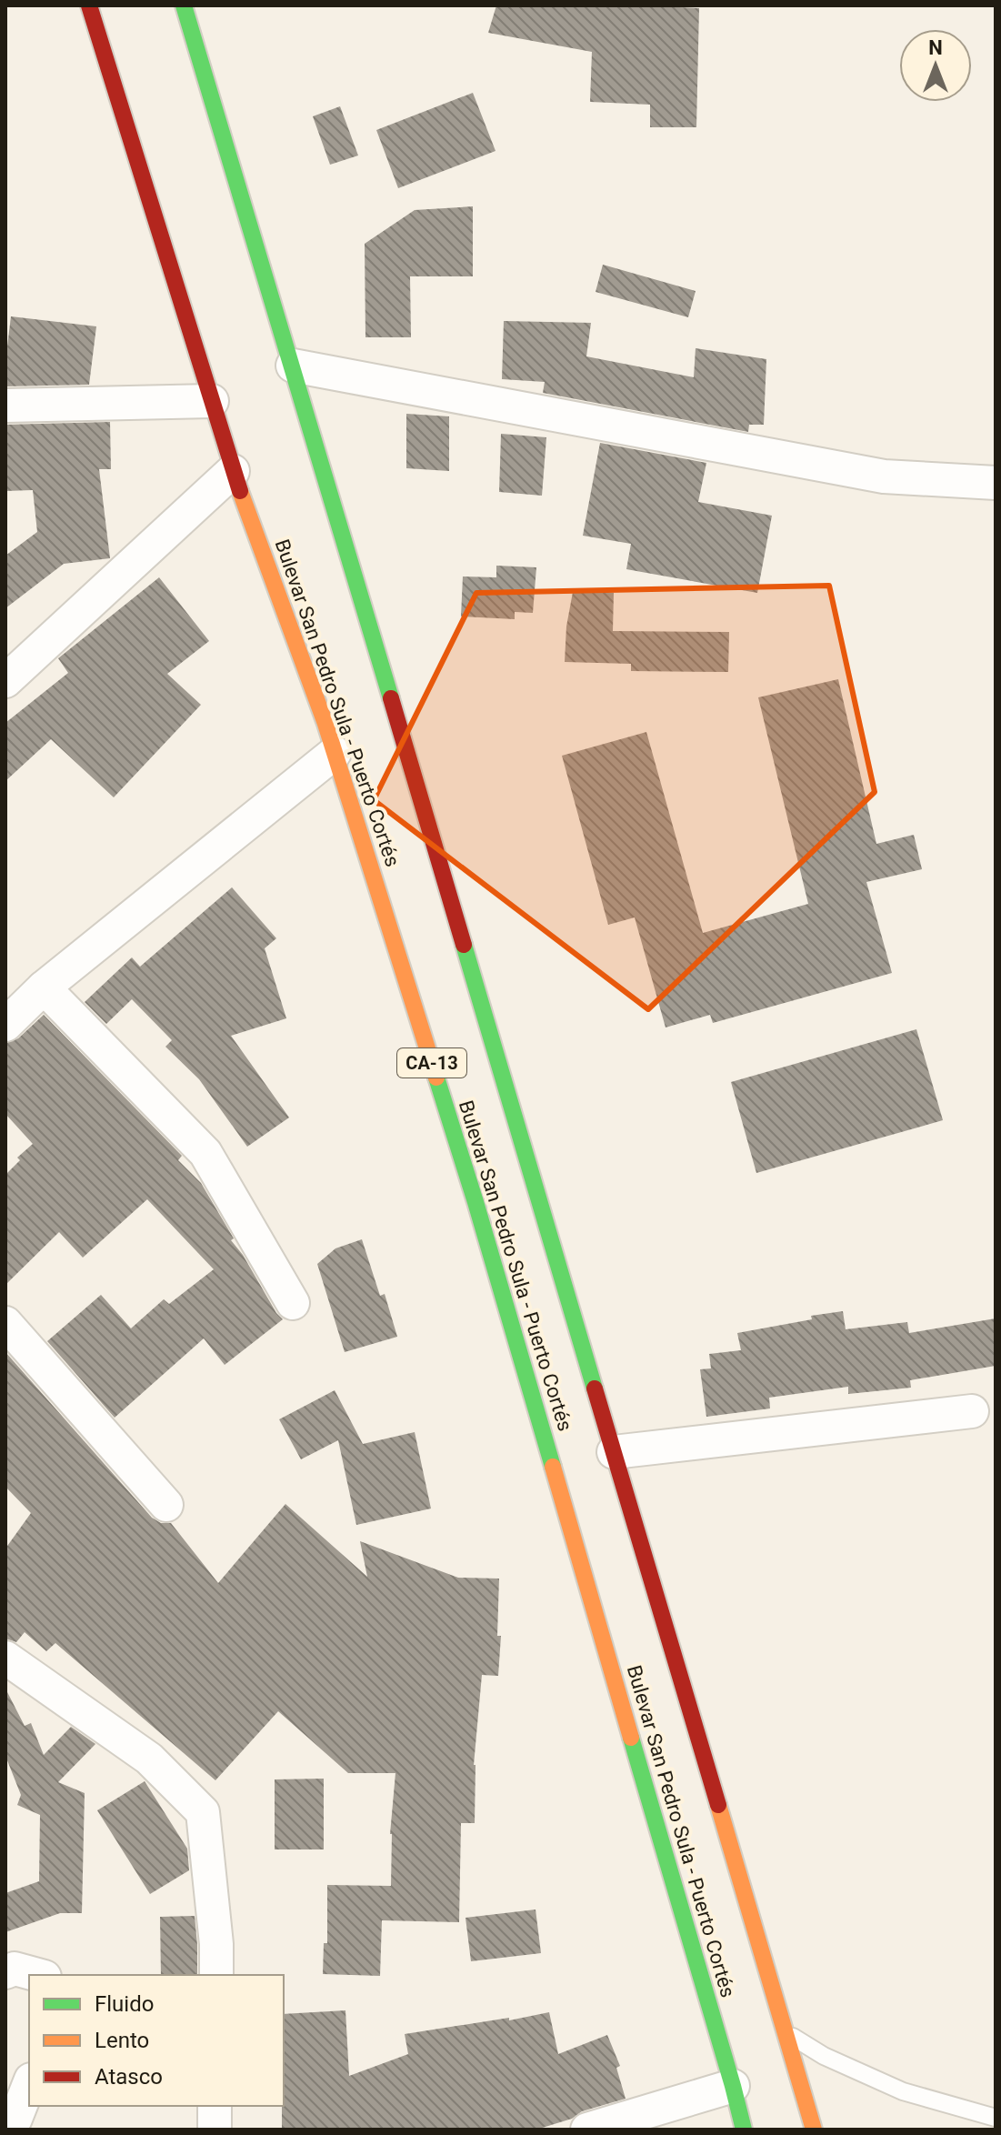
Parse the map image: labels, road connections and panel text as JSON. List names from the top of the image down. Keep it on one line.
{"streets":{"highway":["Bulevar San Pedro Sula - Puerto Cortés","CA-13"]},"legend":["Fluido","Lento","Atasco"],"north":"top"}
